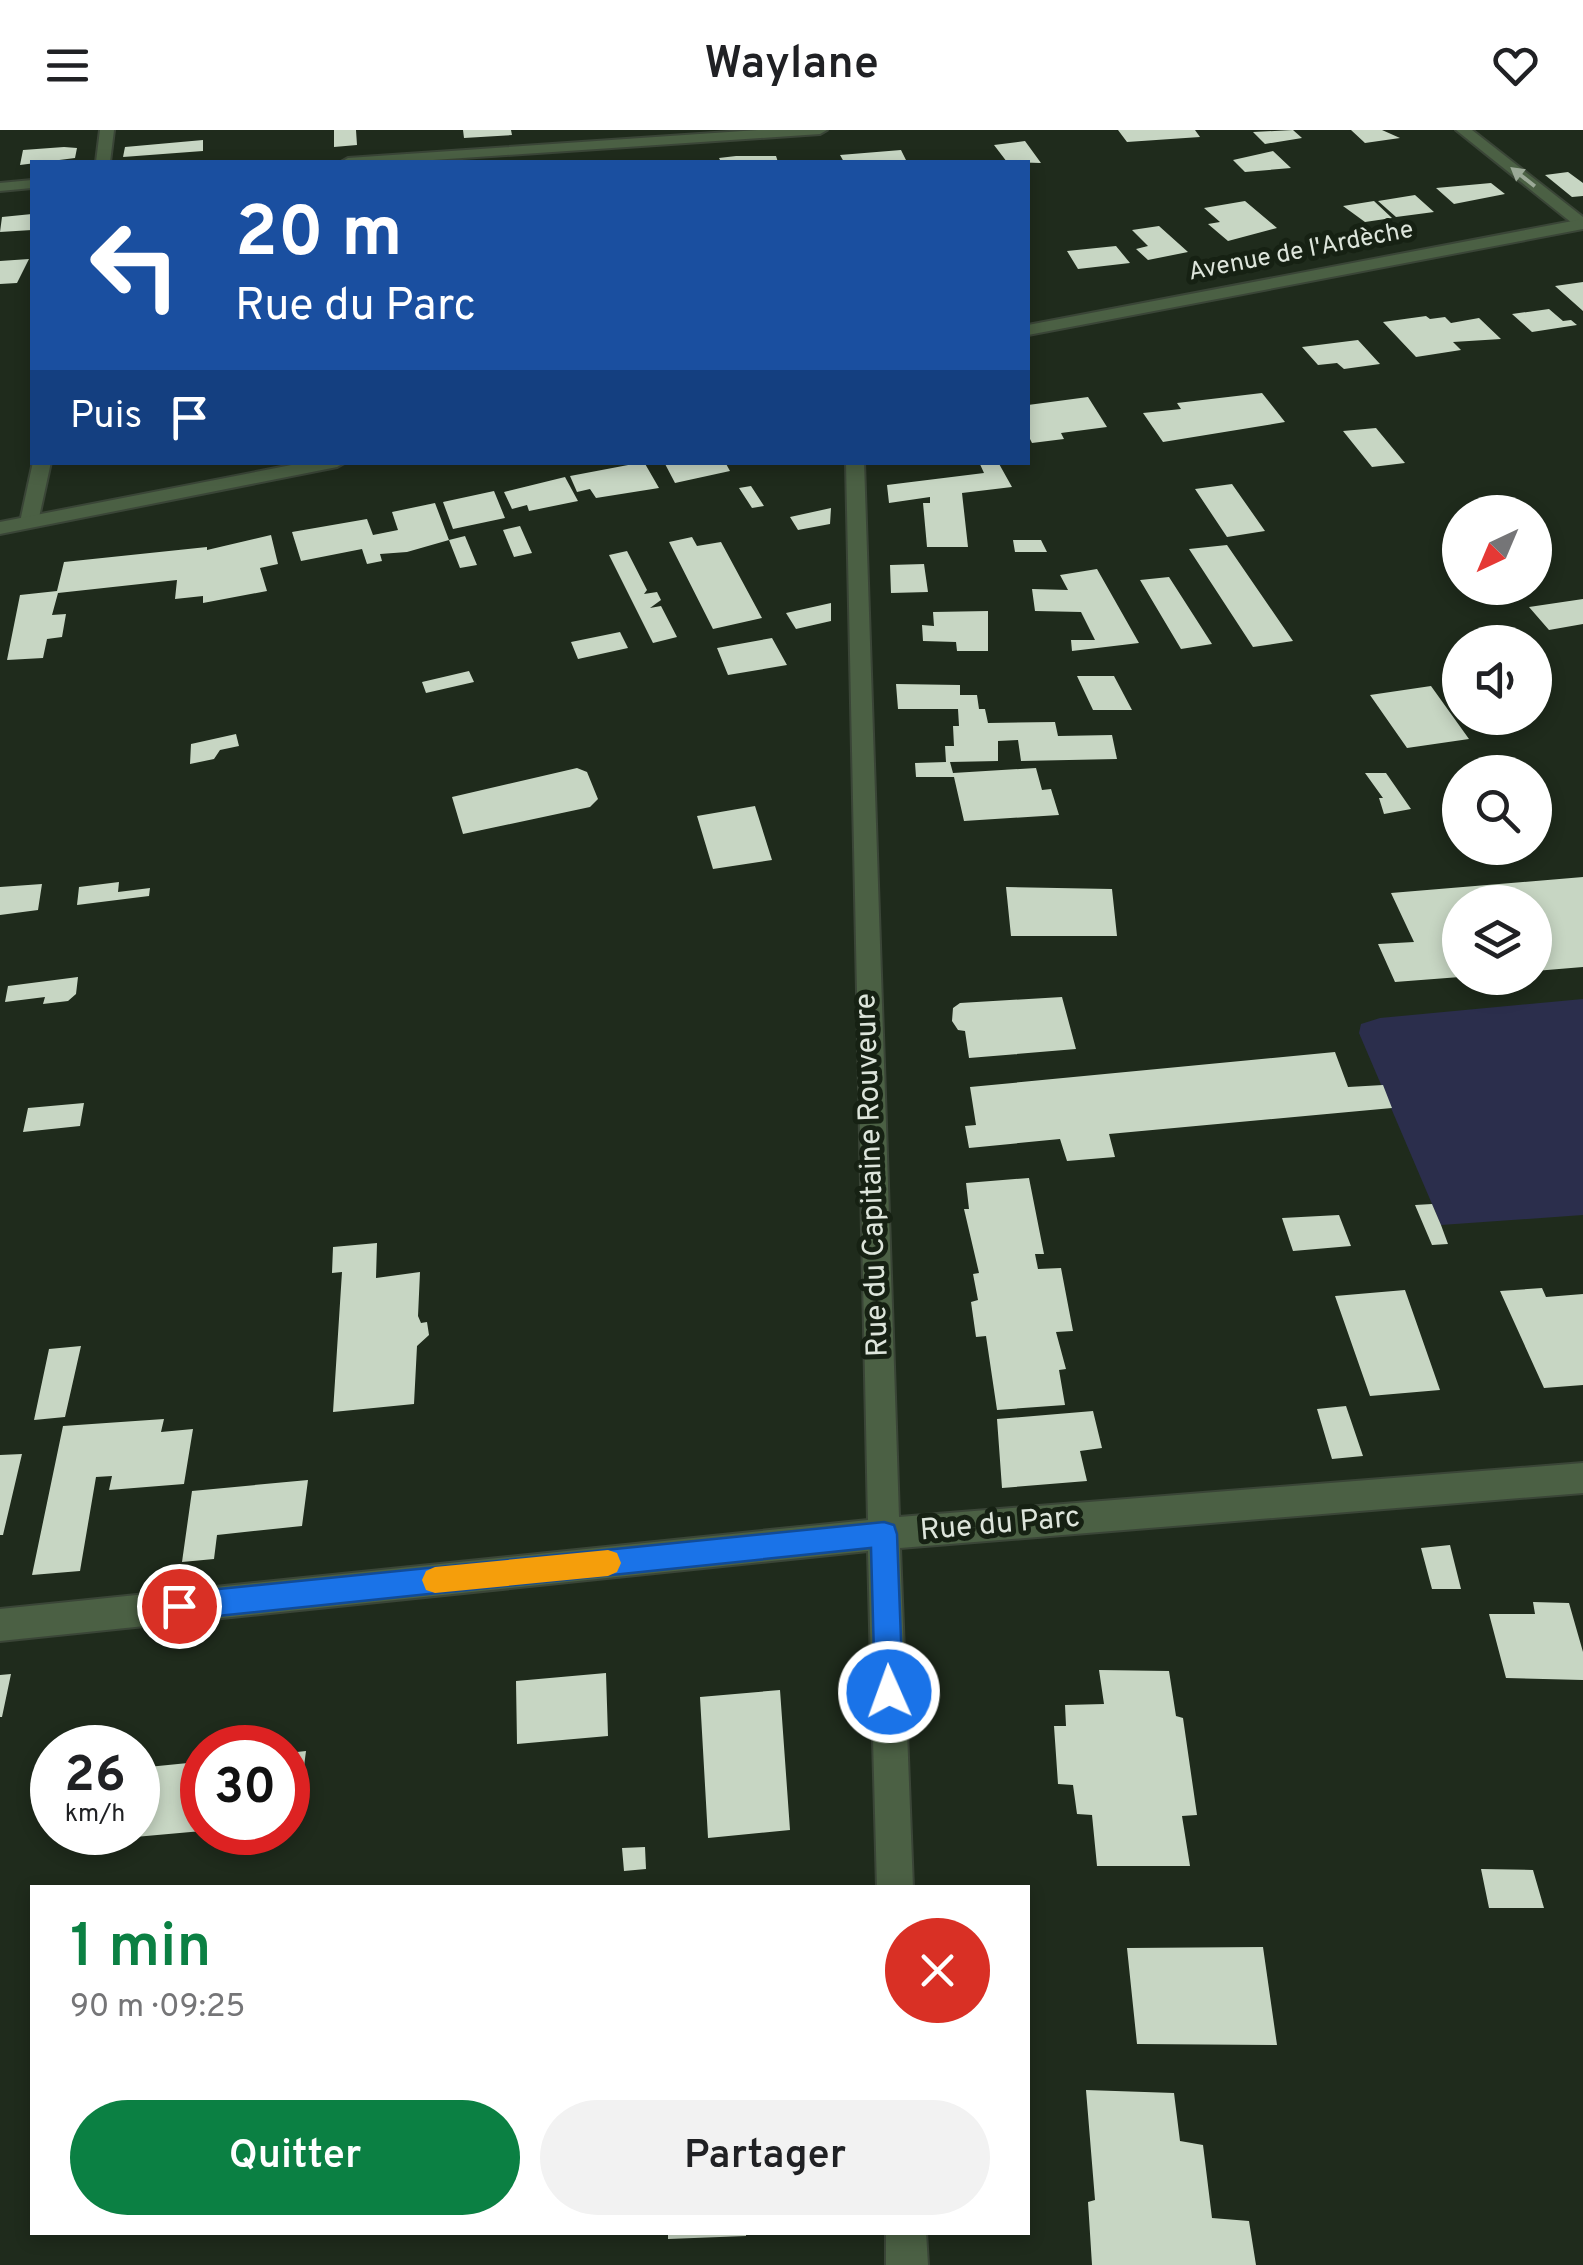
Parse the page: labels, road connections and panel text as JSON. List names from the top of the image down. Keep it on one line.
{"streets":{"street":["Avenue de l'Ardèche","Rue du Capitaine Rouveure","Rue du Parc"]},"crossings":[["Rue du Capitaine Rouveure","Rue du Parc"]],"north":"bottom left","page":{"header":"Waylane","turn":["20 m","Rue du Parc"],"then":"Puis","speed":"26 km/h","limit":"30","heading":["1 min","90 m · 09:25"],"buttons":["Quitter","Partager"]}}
